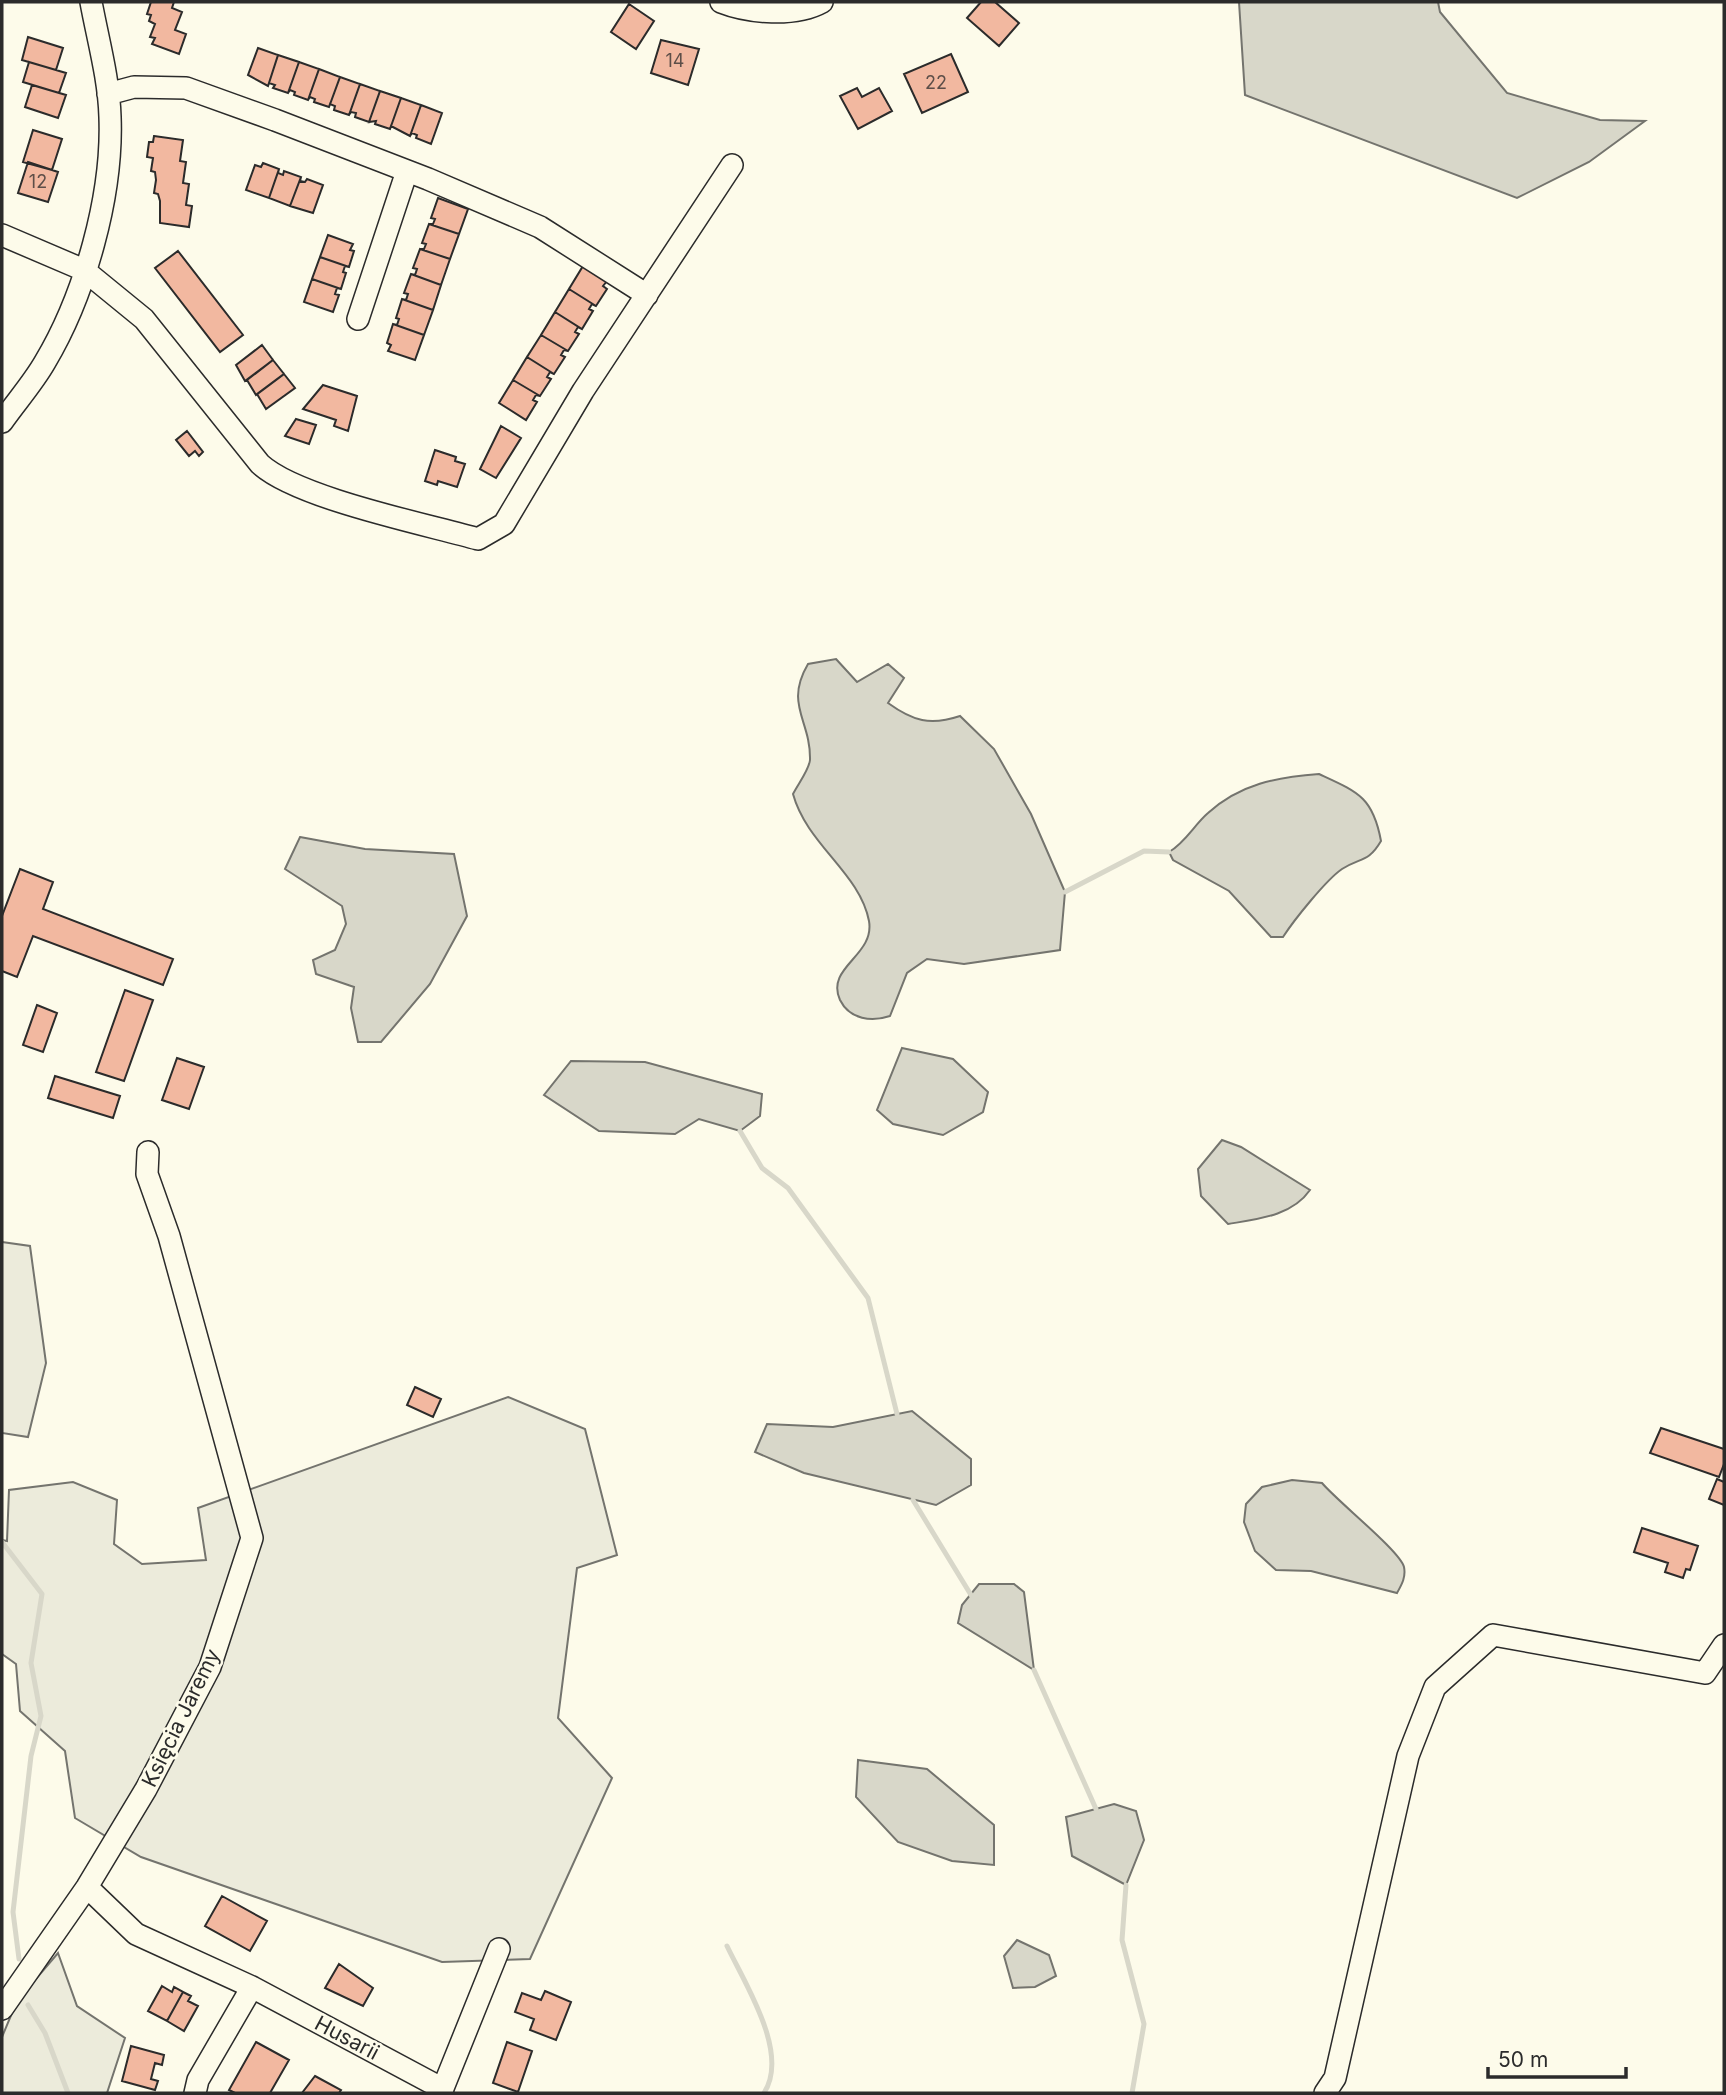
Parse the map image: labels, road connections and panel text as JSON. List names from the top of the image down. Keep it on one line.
{"streets":{"street":["Księcia Jaremy","Husarii"]},"crossings":[["Księcia Jaremy","Husarii"]],"house_numbers":["14","22","12"],"scale_bar":"50 m"}
